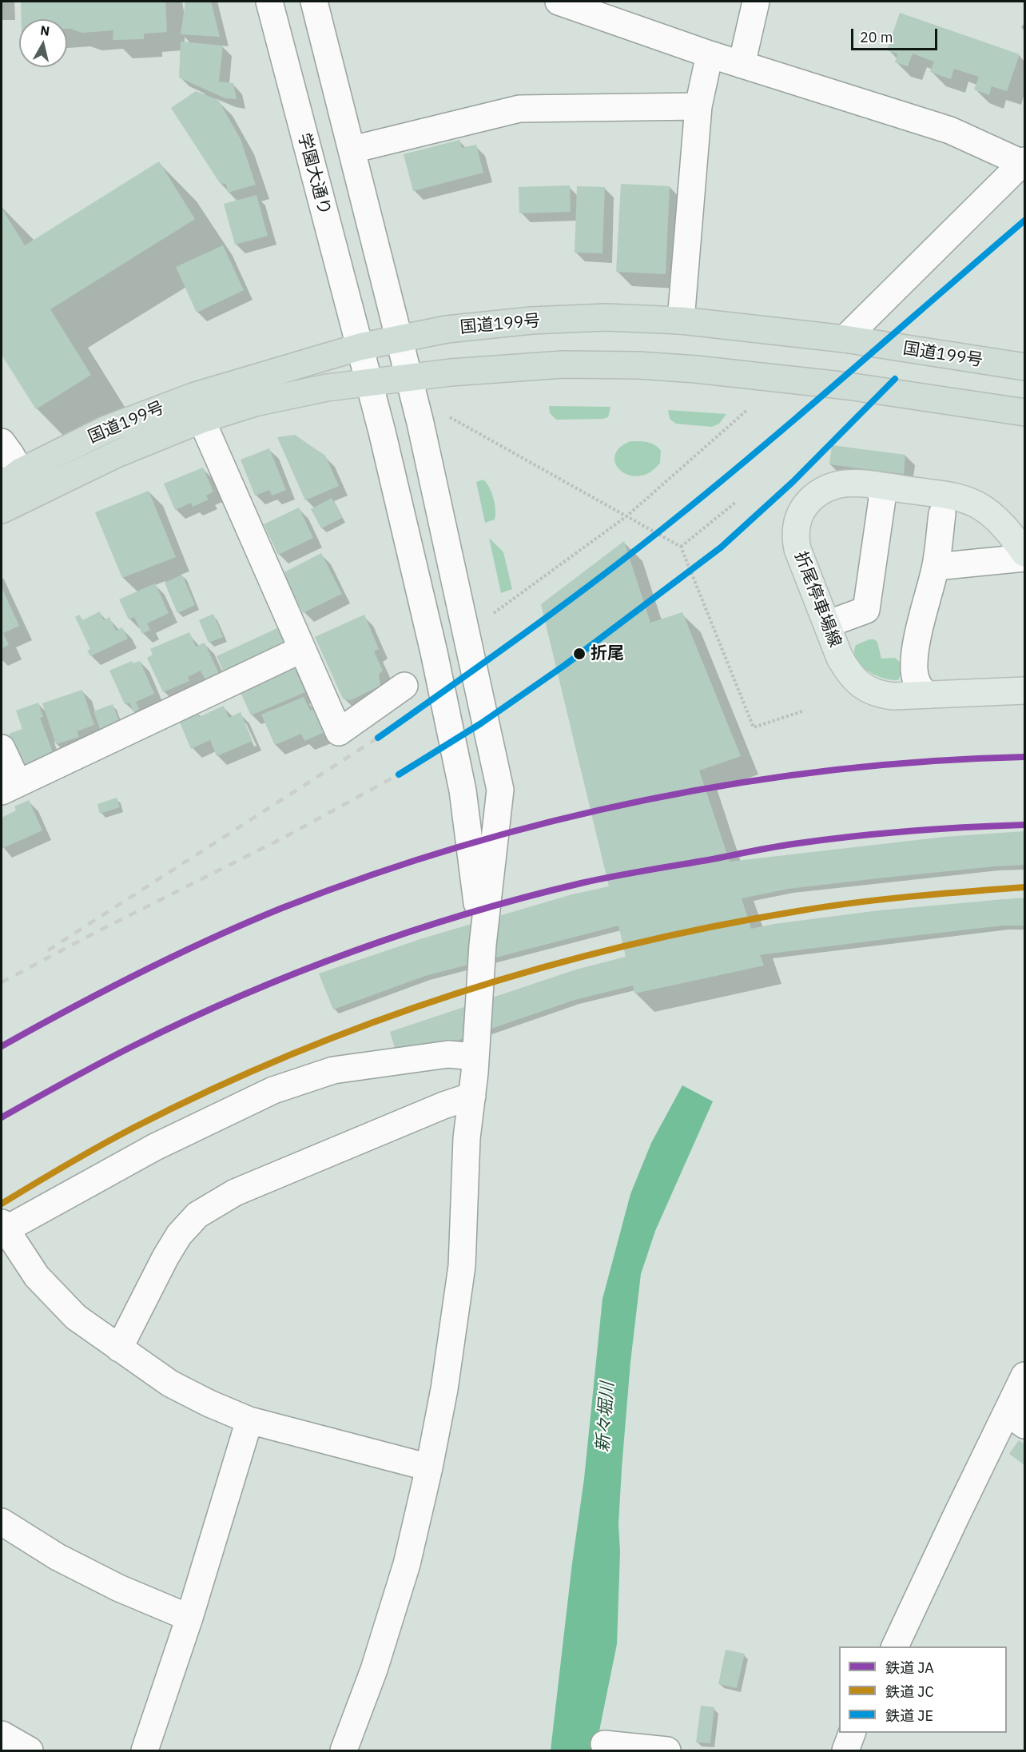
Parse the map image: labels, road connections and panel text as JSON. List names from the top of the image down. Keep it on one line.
{"streets":{"highway":["国道199号"],"main road":["折尾停車場線"],"street":["学園大通り"]},"crossings":[["学園大通り","国道199号"]],"water":["新々堀川"],"places":["折尾"],"lines":["rail line JE","rail line JA","rail line JC"],"legend":["鉄道 JA","鉄道 JC","鉄道 JE"],"scale_bar":"20 m","north":"top"}
